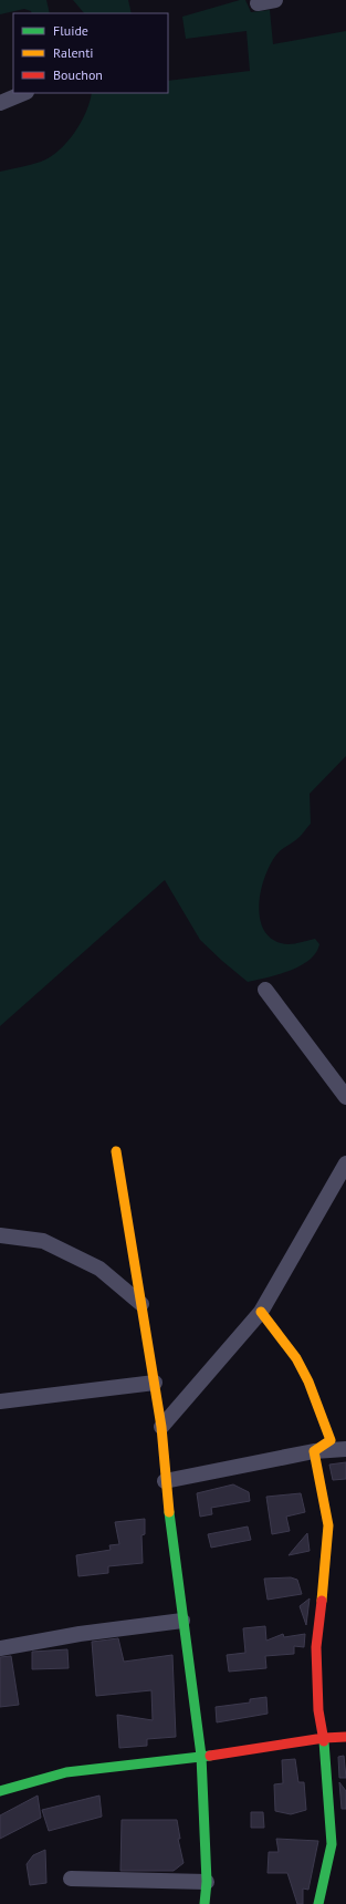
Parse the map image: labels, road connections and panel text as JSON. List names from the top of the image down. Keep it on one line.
{"legend":["Fluide","Ralenti","Bouchon"]}
